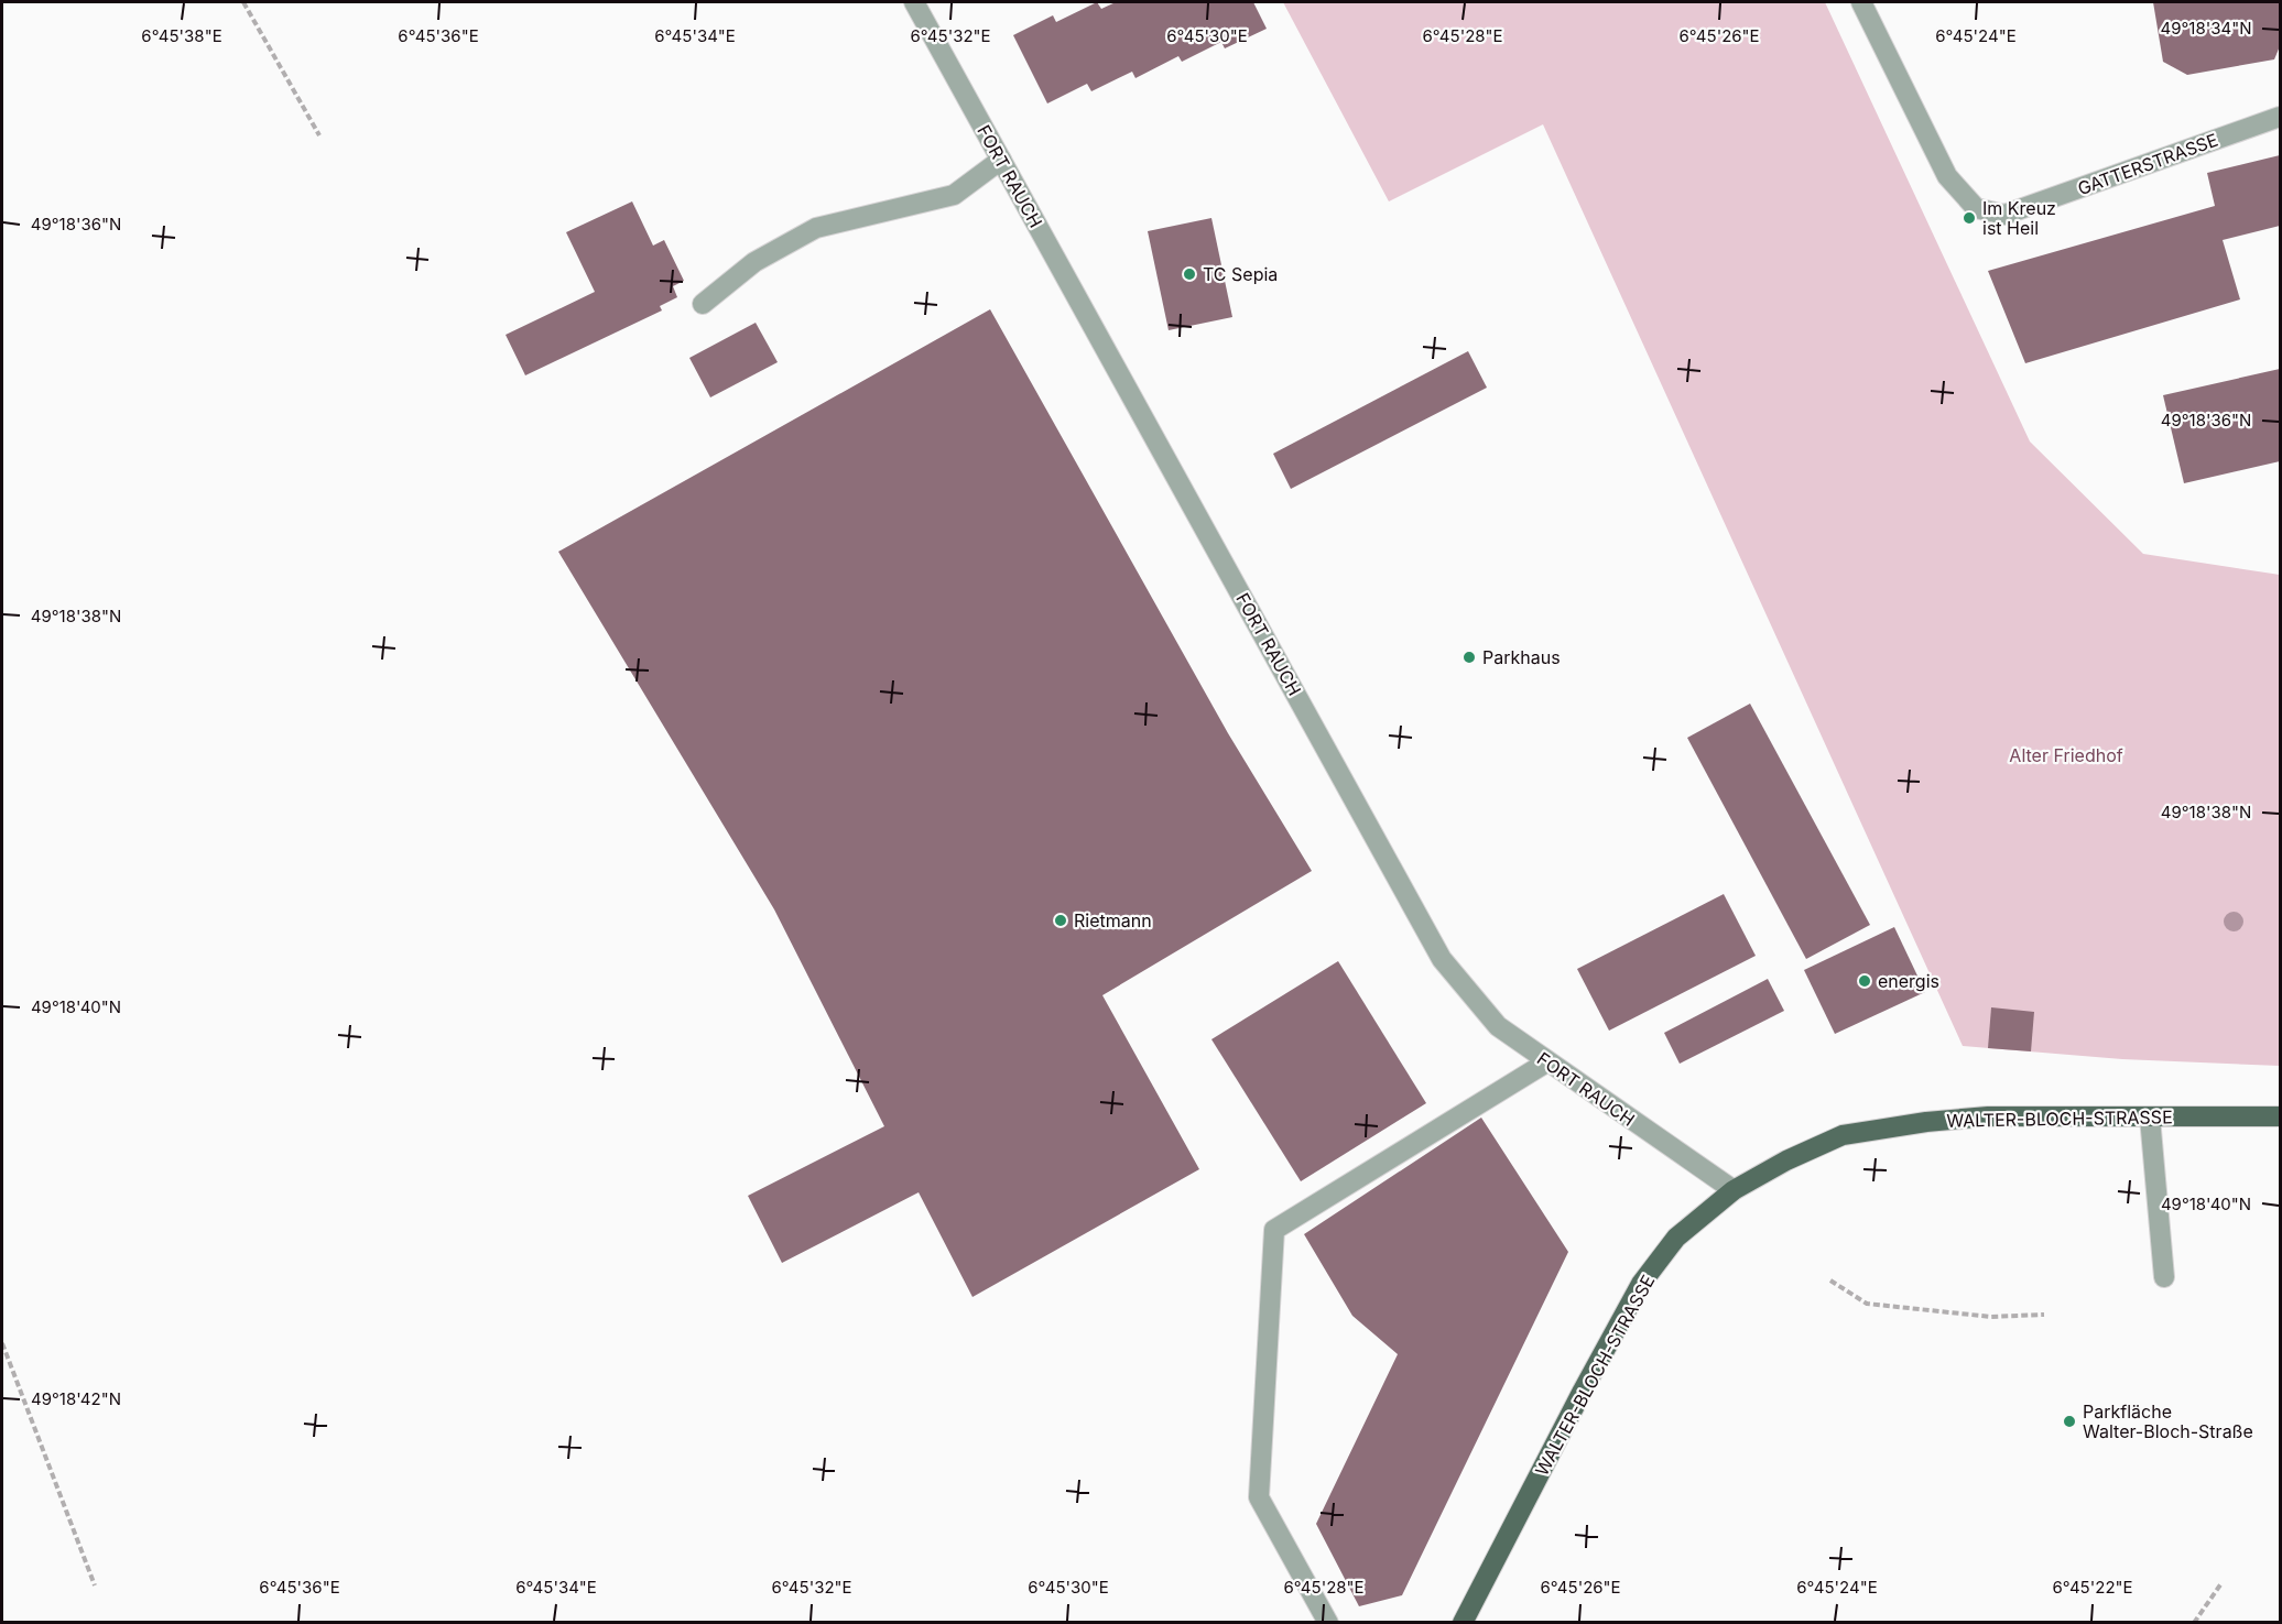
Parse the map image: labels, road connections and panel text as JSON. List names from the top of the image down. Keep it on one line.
{"streets":{"main road":["WALTER-BLOCH-STRASSE"],"street":["GATTERSTRASSE","FORT RAUCH"]},"crossings":[["FORT RAUCH","WALTER-BLOCH-STRASSE"]],"parks":["Alter Friedhof"],"places":["Im Kreuz ist Heil","TC Sepia","Parkhaus","Rietmann","energis","Parkfläche Walter-Bloch-Straße"],"coordinates":["49°18'34\"N","6°45'38\"E","6°45'36\"E","6°45'34\"E","6°45'32\"E","6°45'30\"E","6°45'28\"E","6°45'26\"E","6°45'24\"E","49°18'36\"N","49°18'38\"N","49°18'40\"N","49°18'42\"N","6°45'22\"E"]}
